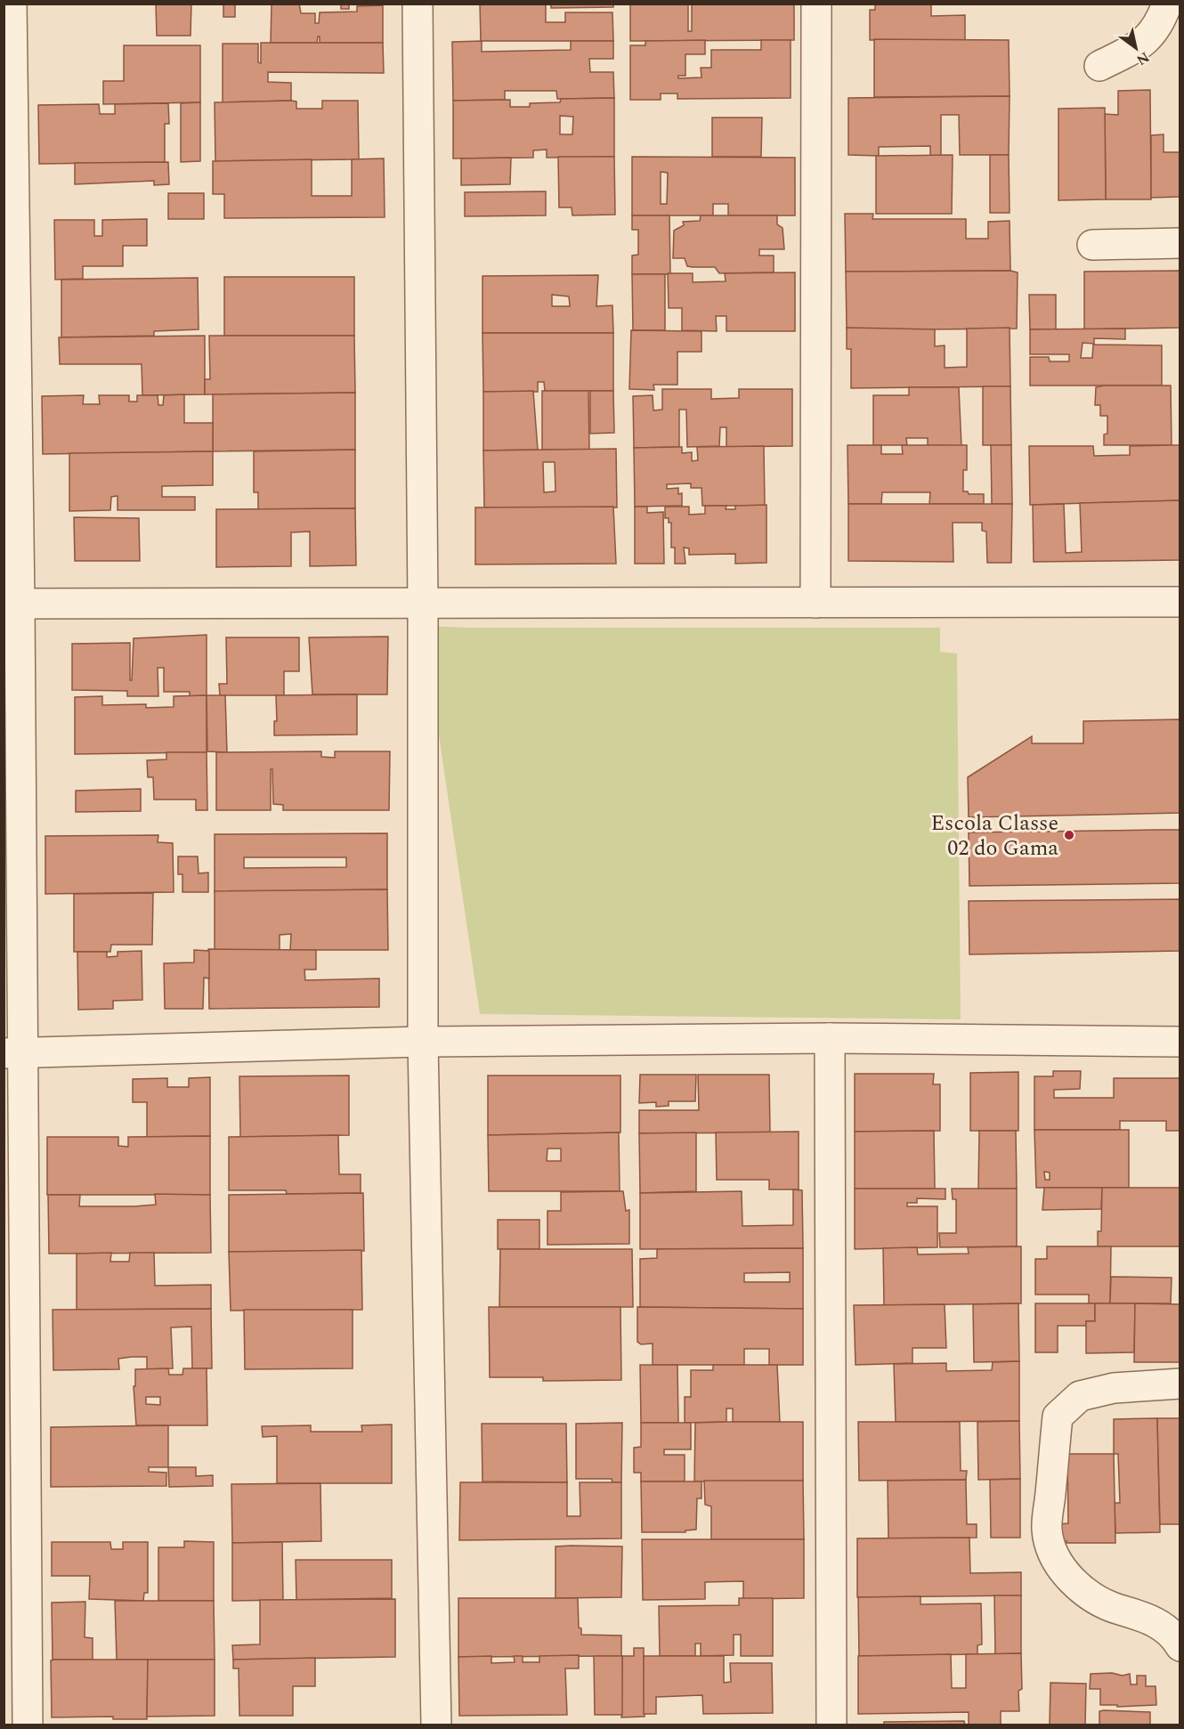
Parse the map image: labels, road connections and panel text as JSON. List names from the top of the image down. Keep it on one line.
{"places":["Escola Classe 02 do Gama"],"north":"bottom right"}
